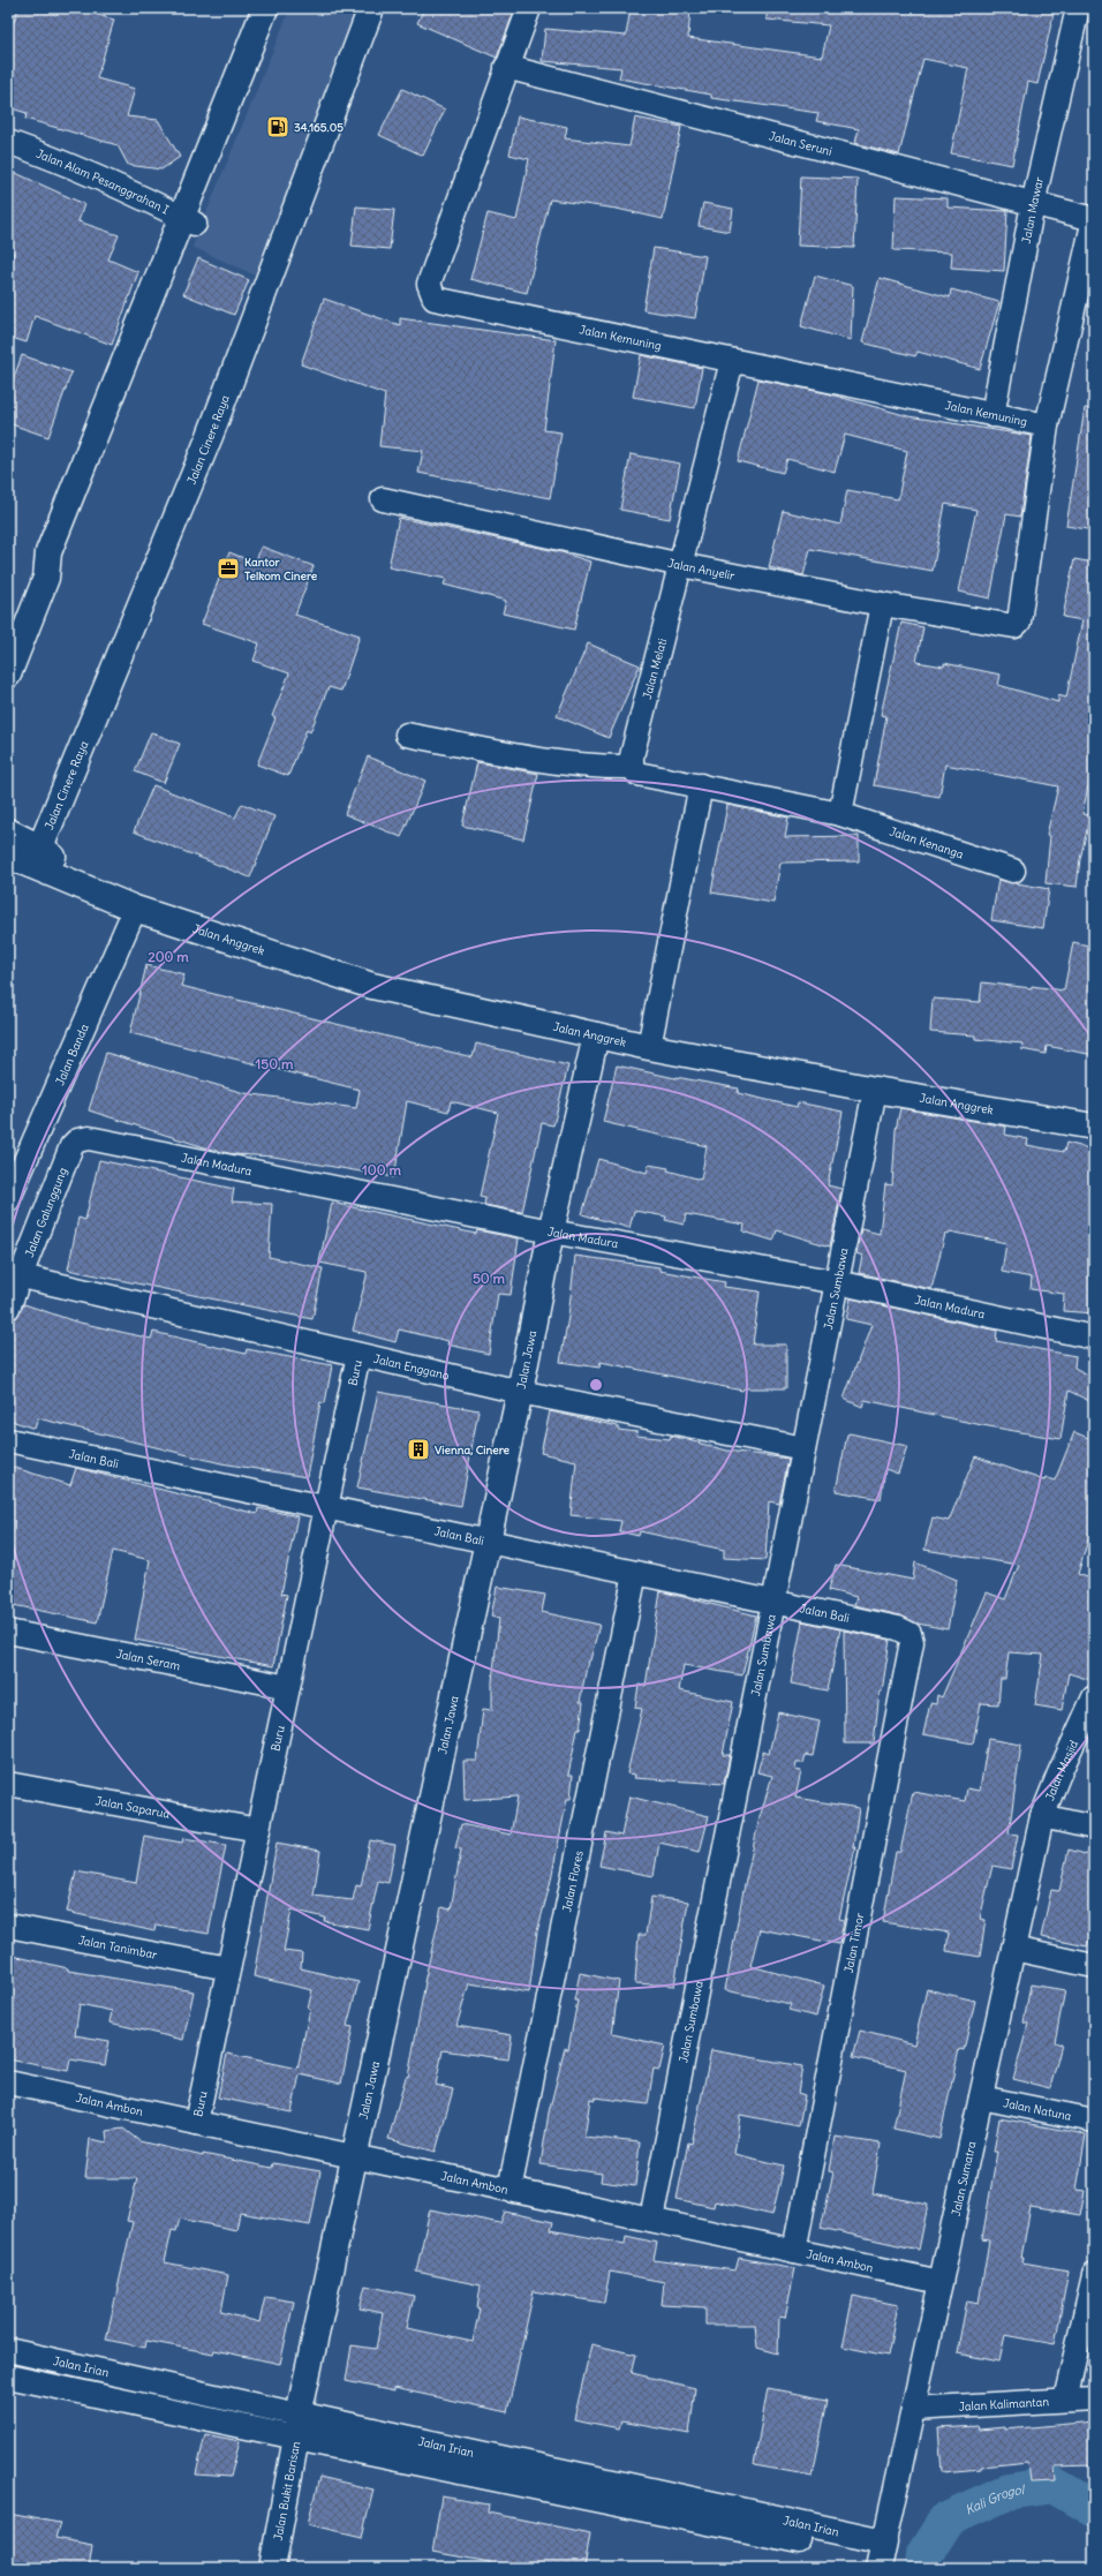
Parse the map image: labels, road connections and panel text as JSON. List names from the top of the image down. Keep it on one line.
{"streets":{"street":["Jalan Seruni","Jalan Alam Pesanggrahan I","Jalan Mawar","Jalan Kemuning","Jalan Cinere Raya","Jalan Anyelir","Jalan Melati","Jalan Kenanga","Jalan Anggrek","Jalan Banda","Jalan Madura","Jalan Galunggung","Jalan Sumbawa","Jalan Jawa","Jalan Enggano","Buru","Jalan Bali","Jalan Seram","Jalan Masjid","Jalan Saparua","Jalan Flores","Jalan Timor","Jalan Tanimbar","Jalan Ambon","Jalan Natuna","Jalan Sumatra","Jalan Irian","Jalan Kalimantan","Jalan Bukit Barisan"]},"crossings":[["Jalan Seruni","Jalan Mawar"],["Jalan Seruni","Jalan Kemuning"],["Jalan Mawar","Jalan Kemuning"],["Jalan Kemuning","Jalan Anyelir"],["Jalan Kemuning","Jalan Melati"],["Jalan Cinere Raya","Jalan Anggrek"],["Jalan Anyelir","Jalan Melati"],["Jalan Anggrek","Jalan Banda"],["Jalan Anggrek","Jalan Sumbawa"],["Jalan Anggrek","Jalan Jawa"],["Jalan Madura","Jalan Galunggung"],["Jalan Madura","Jalan Sumbawa"],["Jalan Madura","Jalan Jawa"],["Jalan Galunggung","Jalan Enggano"],["Jalan Sumbawa","Jalan Enggano"],["Jalan Sumbawa","Jalan Bali"],["Jalan Sumbawa","Jalan Ambon"],["Jalan Jawa","Jalan Enggano"],["Jalan Jawa","Jalan Bali"],["Jalan Jawa","Jalan Ambon"],["Jalan Jawa","Jalan Irian"],["Jalan Jawa","Jalan Bukit Barisan"],["Jalan Enggano","Buru"],["Buru","Jalan Bali"],["Buru","Jalan Seram"],["Buru","Jalan Saparua"],["Buru","Jalan Tanimbar"],["Buru","Jalan Ambon"],["Jalan Bali","Jalan Flores"],["Jalan Bali","Jalan Timor"],["Jalan Masjid","Jalan Sumatra"],["Jalan Flores","Jalan Ambon"],["Jalan Timor","Jalan Ambon"],["Jalan Ambon","Jalan Sumatra"],["Jalan Natuna","Jalan Sumatra"],["Jalan Sumatra","Jalan Irian"],["Jalan Sumatra","Jalan Kalimantan"],["Jalan Irian","Jalan Bukit Barisan"]],"water":["Kali Grogol"],"places":{"fuel station":["34.165.05"],"office":["Kantor Telkom Cinere"],"building":["Vienna, Cinere"]},"rings":["200 m","150 m","100 m","50 m"]}
